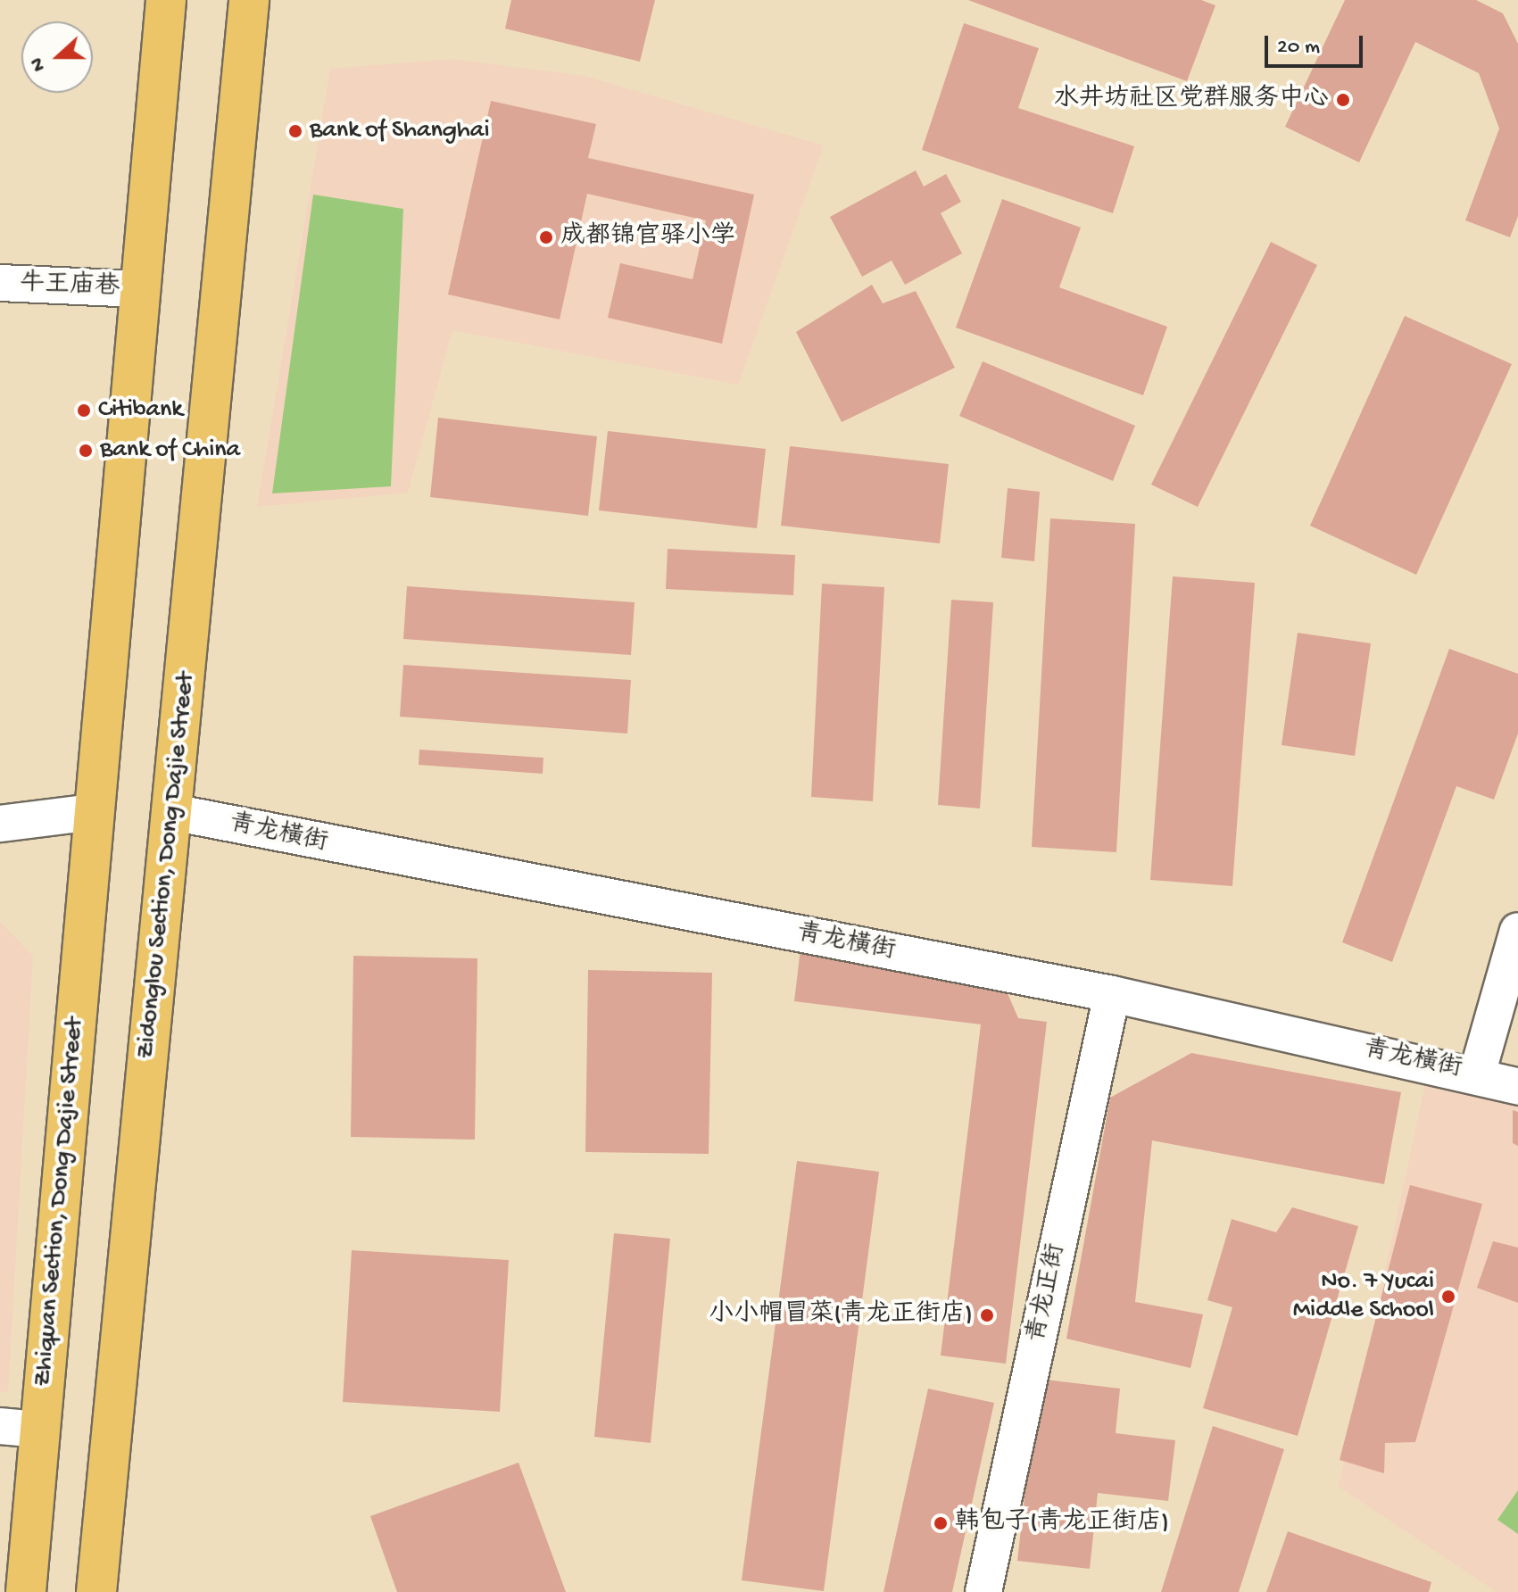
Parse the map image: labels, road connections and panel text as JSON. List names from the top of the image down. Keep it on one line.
{"streets":{"main road":["Zidonglou Section, Dong Dajie Street","Zhiquan Section, Dong Dajie Street"],"street":["牛王庙巷","青龙横街","青龙正街"]},"crossings":[["青龙横街","Zidonglou Section, Dong Dajie Street"],["青龙横街","青龙正街"]],"places":["水井坊社区党群服务中心","Bank of Shanghai","成都锦官驿小学","Citibank","Bank of China","No. 7 Yucai Middle School","小小帽冒菜(青龙正街店)","韩包子(青龙正街店)"],"scale_bar":"20 m","north":"left"}
